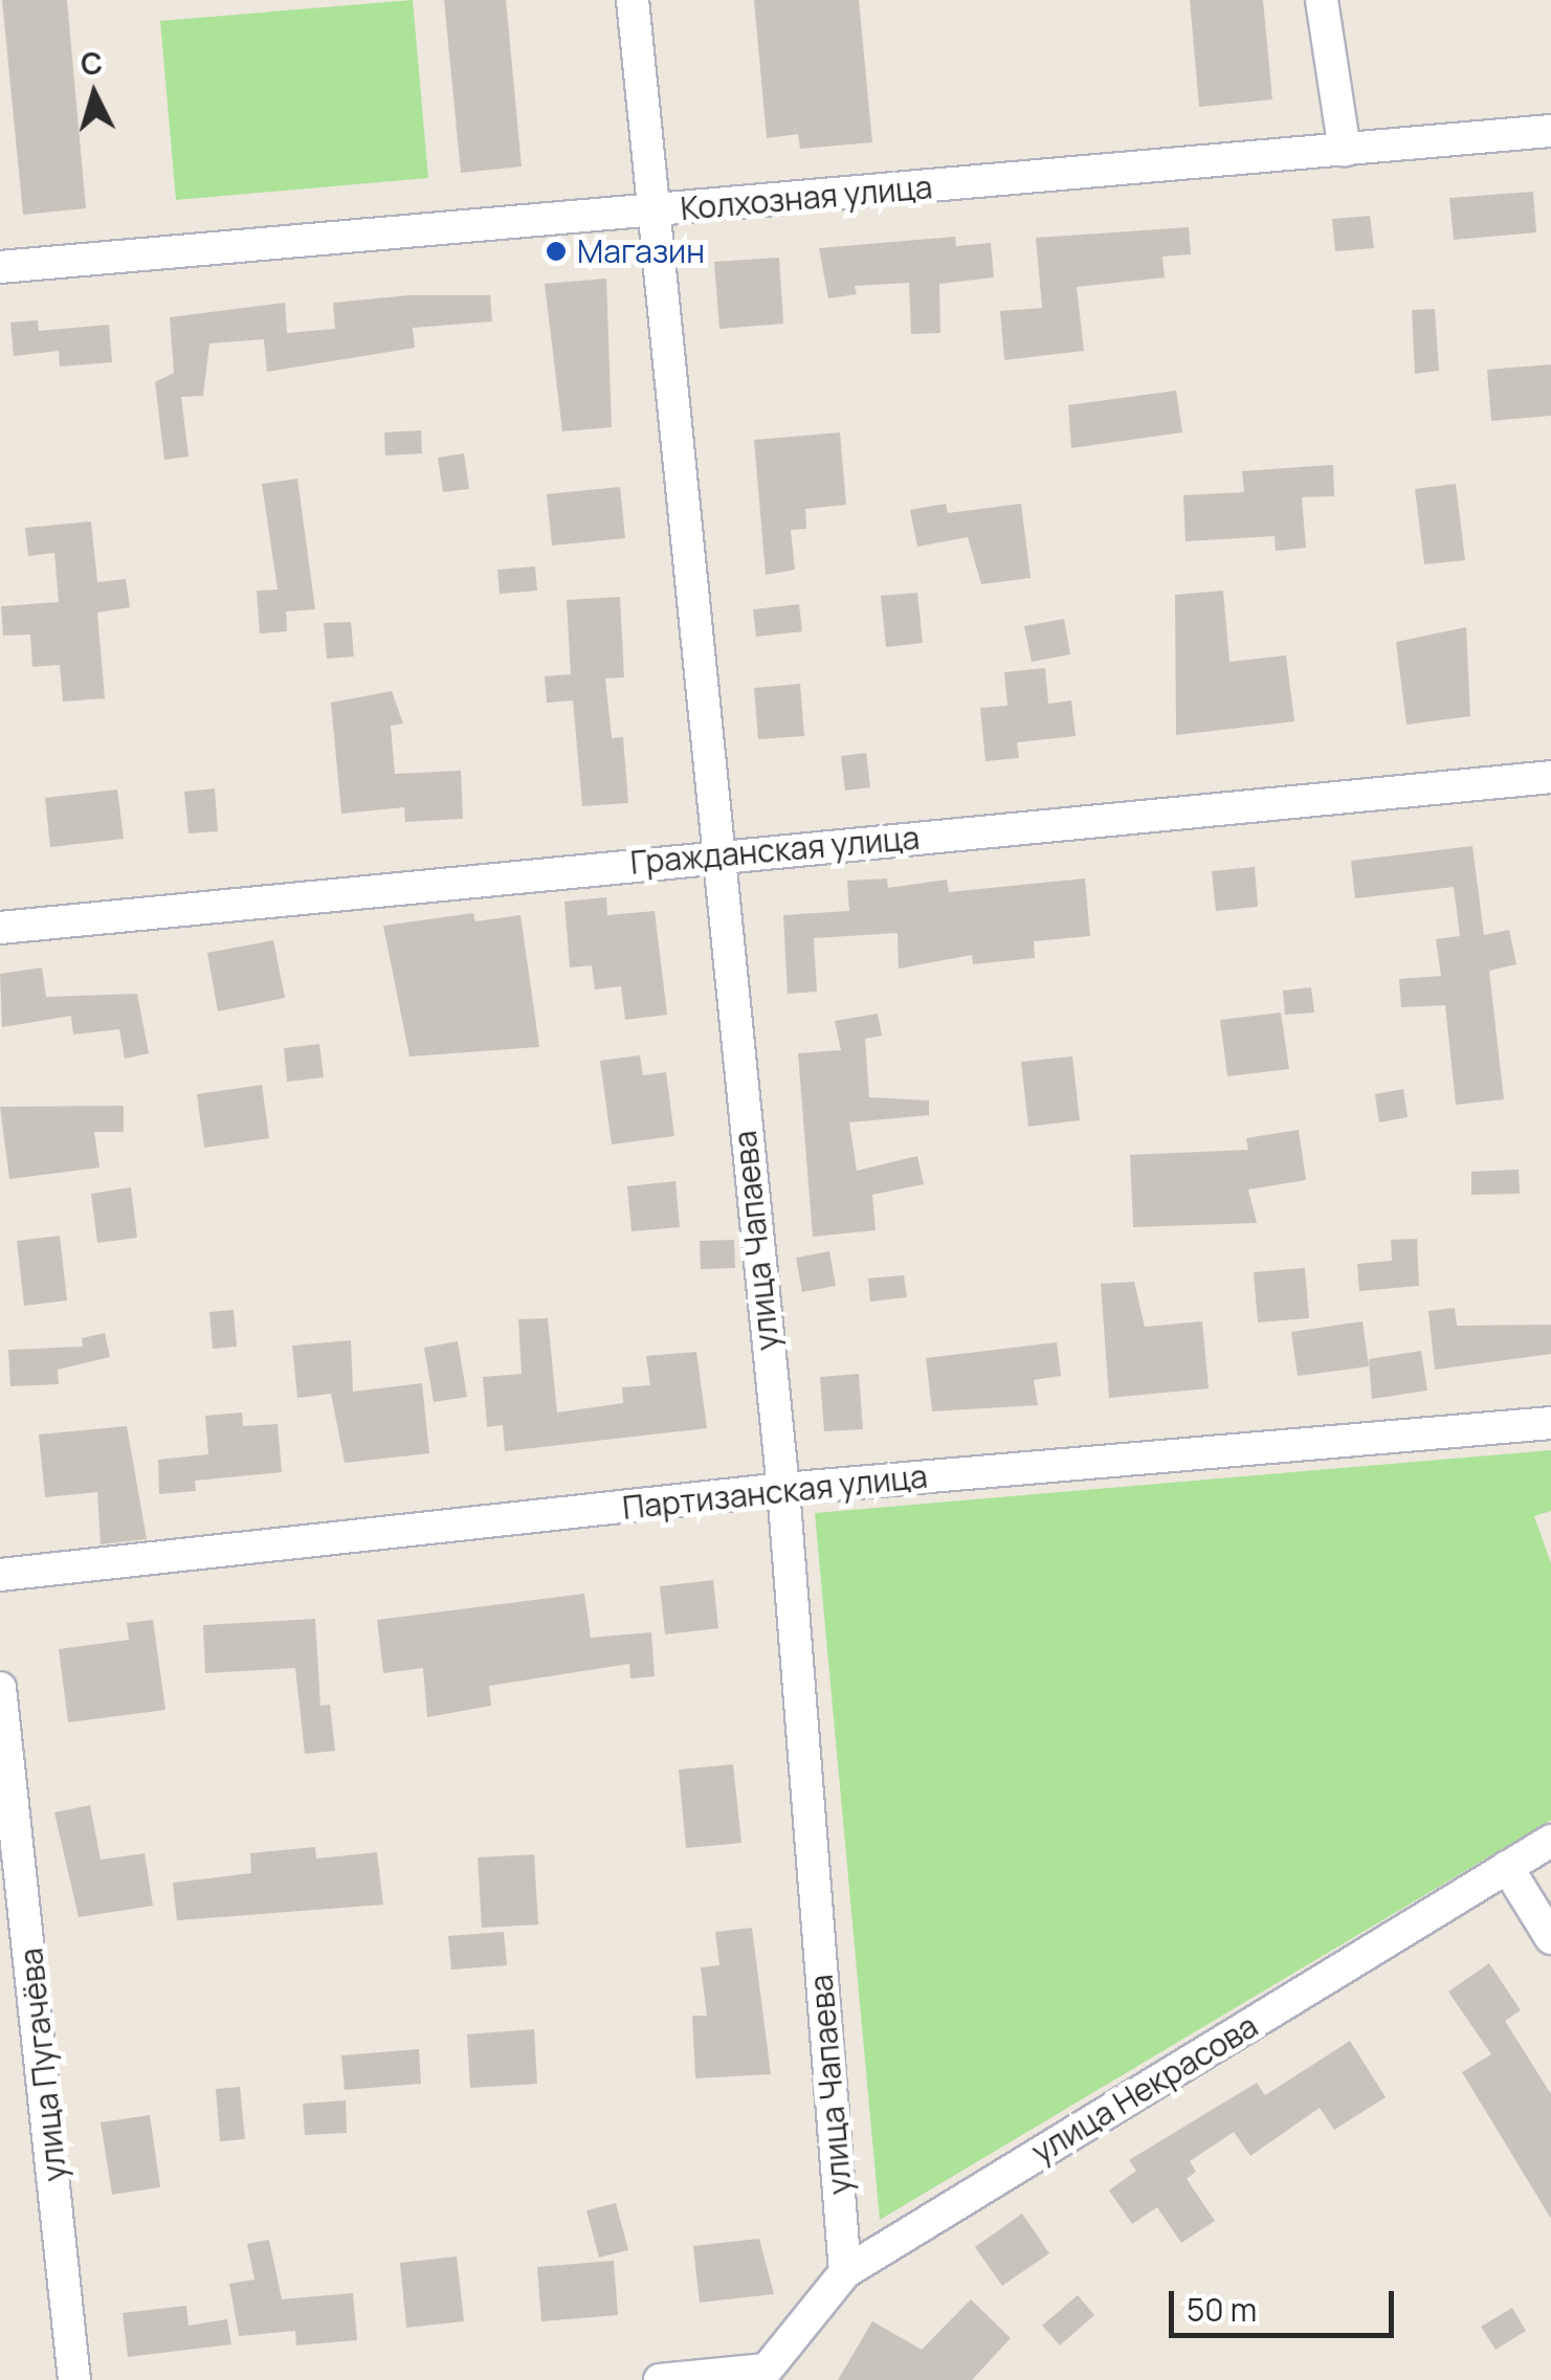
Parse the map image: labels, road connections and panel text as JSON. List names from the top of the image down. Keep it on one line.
{"streets":{"street":["Колхозная улица","Гражданская улица","улица Чапаева","Партизанская улица","улица Пугачёва","улица Некрасова"]},"crossings":[["Колхозная улица","улица Чапаева"],["Гражданская улица","улица Чапаева"],["улица Чапаева","Партизанская улица"],["улица Чапаева","улица Некрасова"]],"places":["Магазин"],"scale_bar":"50 m","north":"top"}
